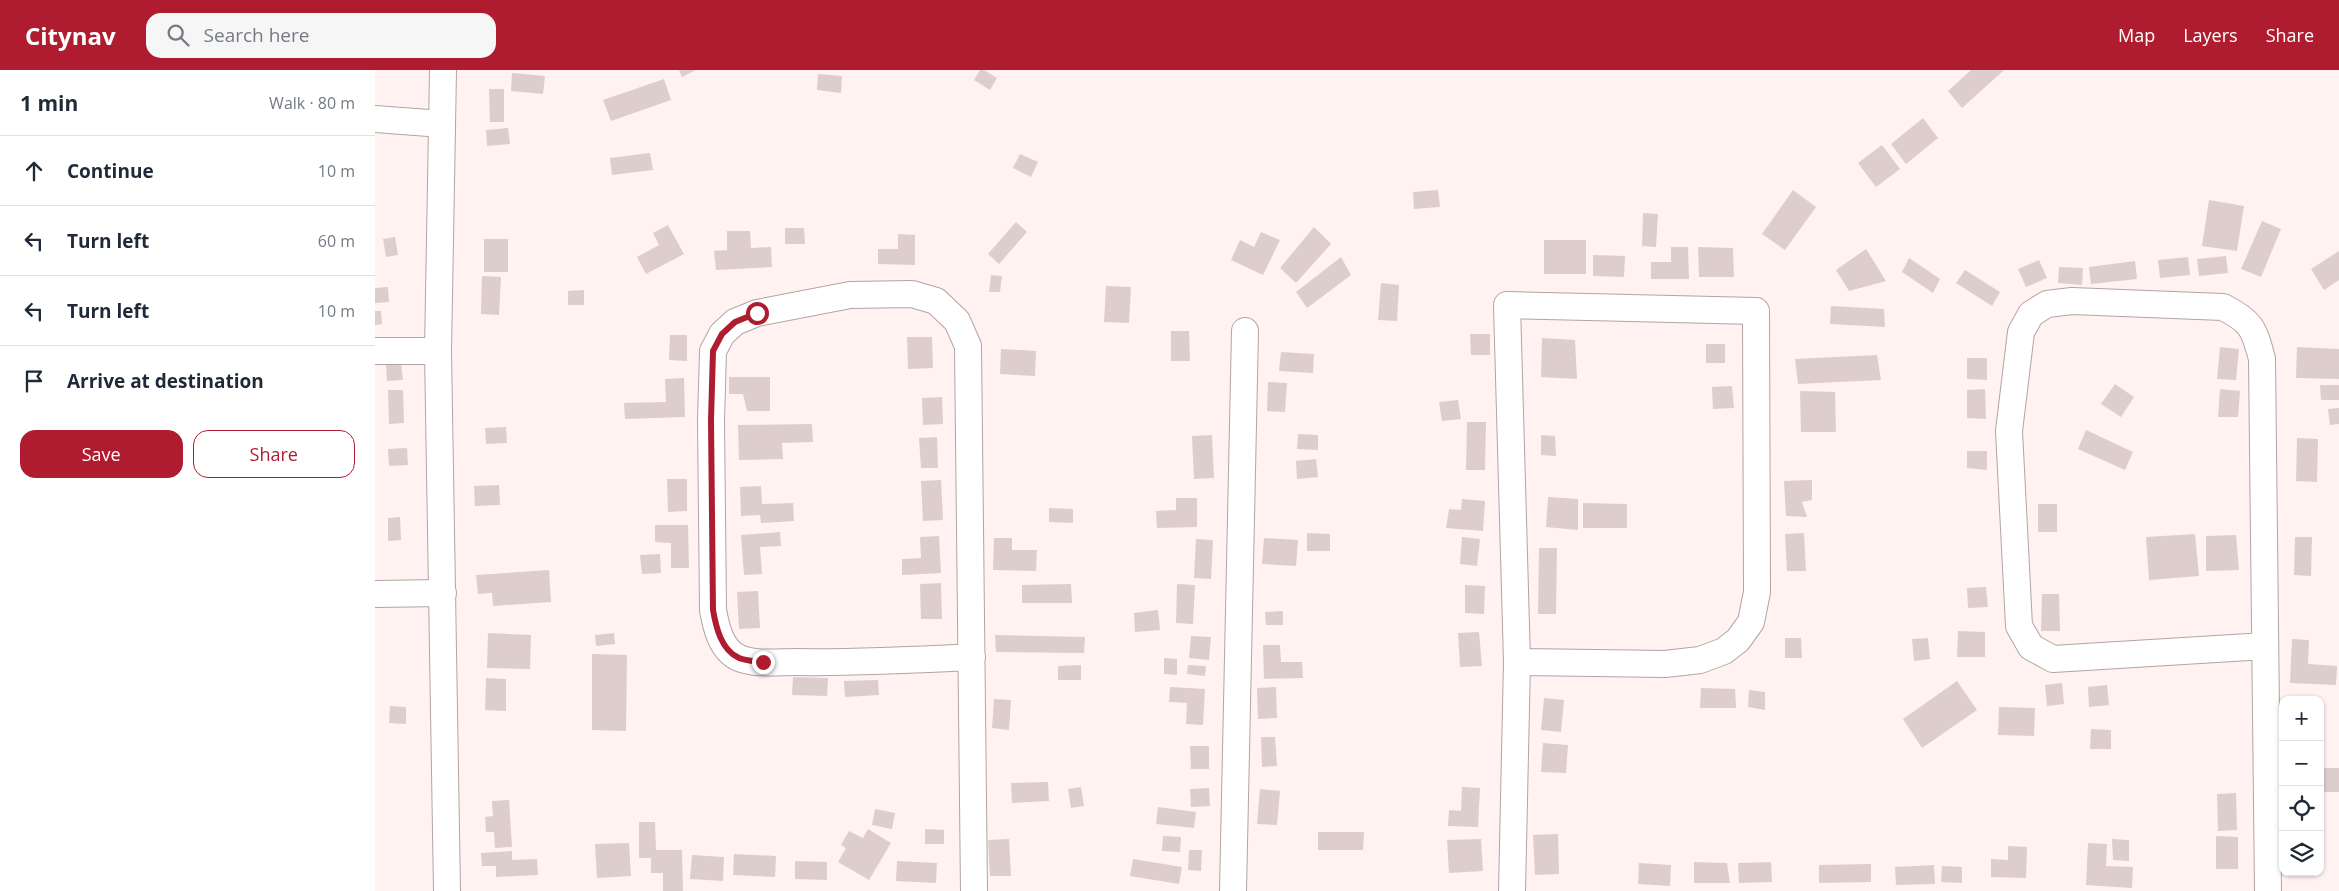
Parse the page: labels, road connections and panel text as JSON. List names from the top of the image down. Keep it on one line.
{"page":{"header":"Citynav","search":"Search here","nav":["Map","Layers","Share"],"heading":["1 min","Walk · 80 m"],"list":[["Continue","10 m"],["Turn left","60 m"],["Turn left","10 m"],"Arrive at destination"],"buttons":["Save","Share"],"map_buttons":["+","−"]}}
